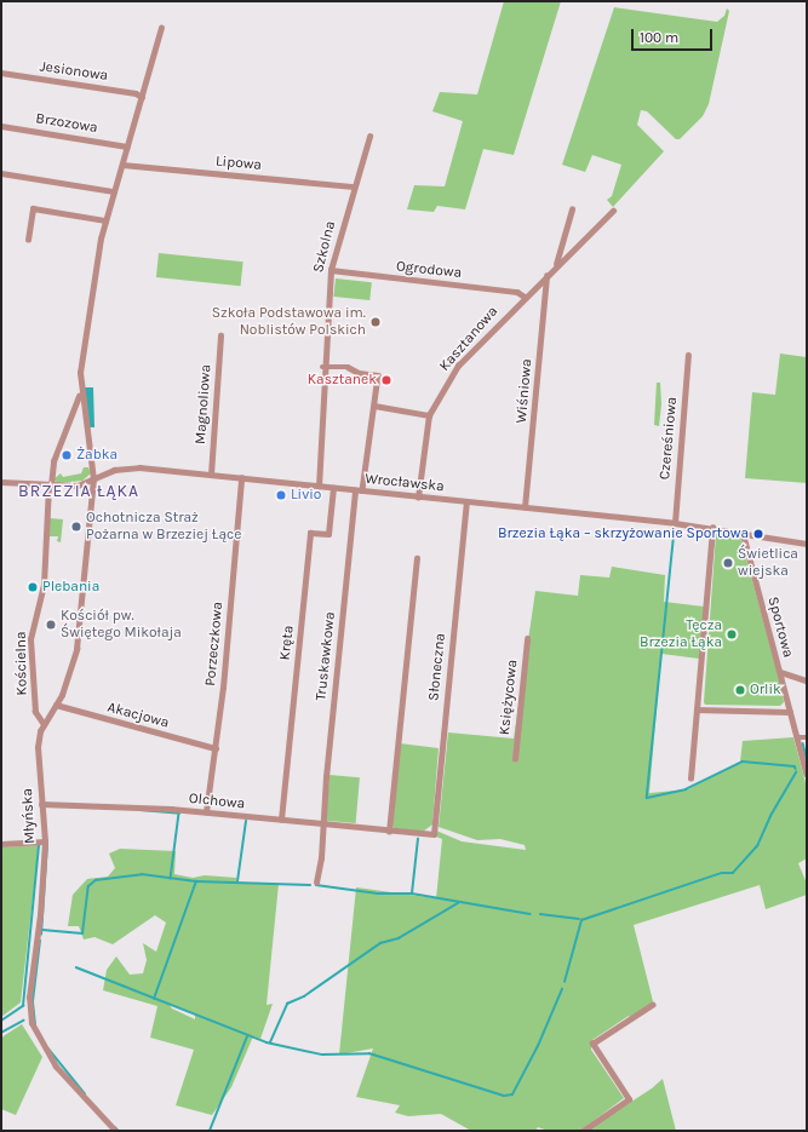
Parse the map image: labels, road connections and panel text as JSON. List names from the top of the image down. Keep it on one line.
{"streets":{"street":["Jesionowa","Brzozowa","Lipowa","Szkolna","Ogrodowa","Kasztanowa","Wiśniowa","Magnoliowa","Czereśniowa","Wrocławska","Sportowa","Kręta","Porzeczkowa","Truskawkowa","Kościelna","Słoneczna","Księżycowa","Akacjowa","Olchowa","Młyńska"]},"crossings":[["Lipowa","Szkolna"],["Szkolna","Ogrodowa"],["Szkolna","Wrocławska"],["Ogrodowa","Kasztanowa"],["Kasztanowa","Wiśniowa"],["Kasztanowa","Wrocławska"],["Wiśniowa","Wrocławska"],["Magnoliowa","Wrocławska"],["Czereśniowa","Wrocławska"],["Wrocławska","Sportowa"],["Wrocławska","Kręta"],["Wrocławska","Porzeczkowa"],["Wrocławska","Truskawkowa"],["Wrocławska","Kościelna"],["Wrocławska","Słoneczna"],["Wrocławska","Młyńska"],["Kręta","Olchowa"],["Porzeczkowa","Akacjowa"],["Porzeczkowa","Olchowa"],["Truskawkowa","Olchowa"],["Kościelna","Młyńska"],["Słoneczna","Olchowa"],["Akacjowa","Młyńska"],["Olchowa","Młyńska"]],"districts":["BRZEZIA ŁĄKA"],"places":["Szkoła Podstawowa im. Noblistów Polskich","Kasztanek","Żabka","Livio","Ochotnicza Straż Pożarna w Brzeziej Łące","Brzezia Łąka – skrzyżowanie Sportowa","Świetlica wiejska","Plebania","Kościół pw. Świętego Mikołaja","Tęcza Brzezia Łąka","Orlik"],"scale_bar":"100 m"}
